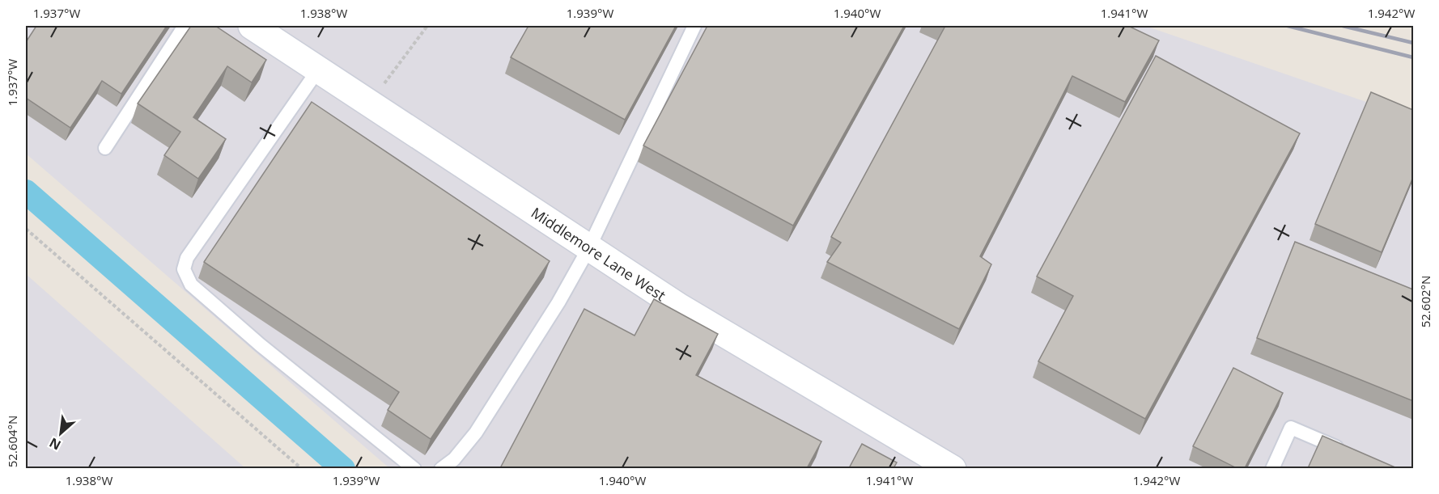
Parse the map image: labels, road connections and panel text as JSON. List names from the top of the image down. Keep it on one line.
{"streets":{"street":["Middlemore Lane West"]},"north":"bottom left","coordinates":["1.937°W","1.938°W","1.939°W","1.940°W","1.941°W","1.942°W","52.602°N","52.604°N"]}
